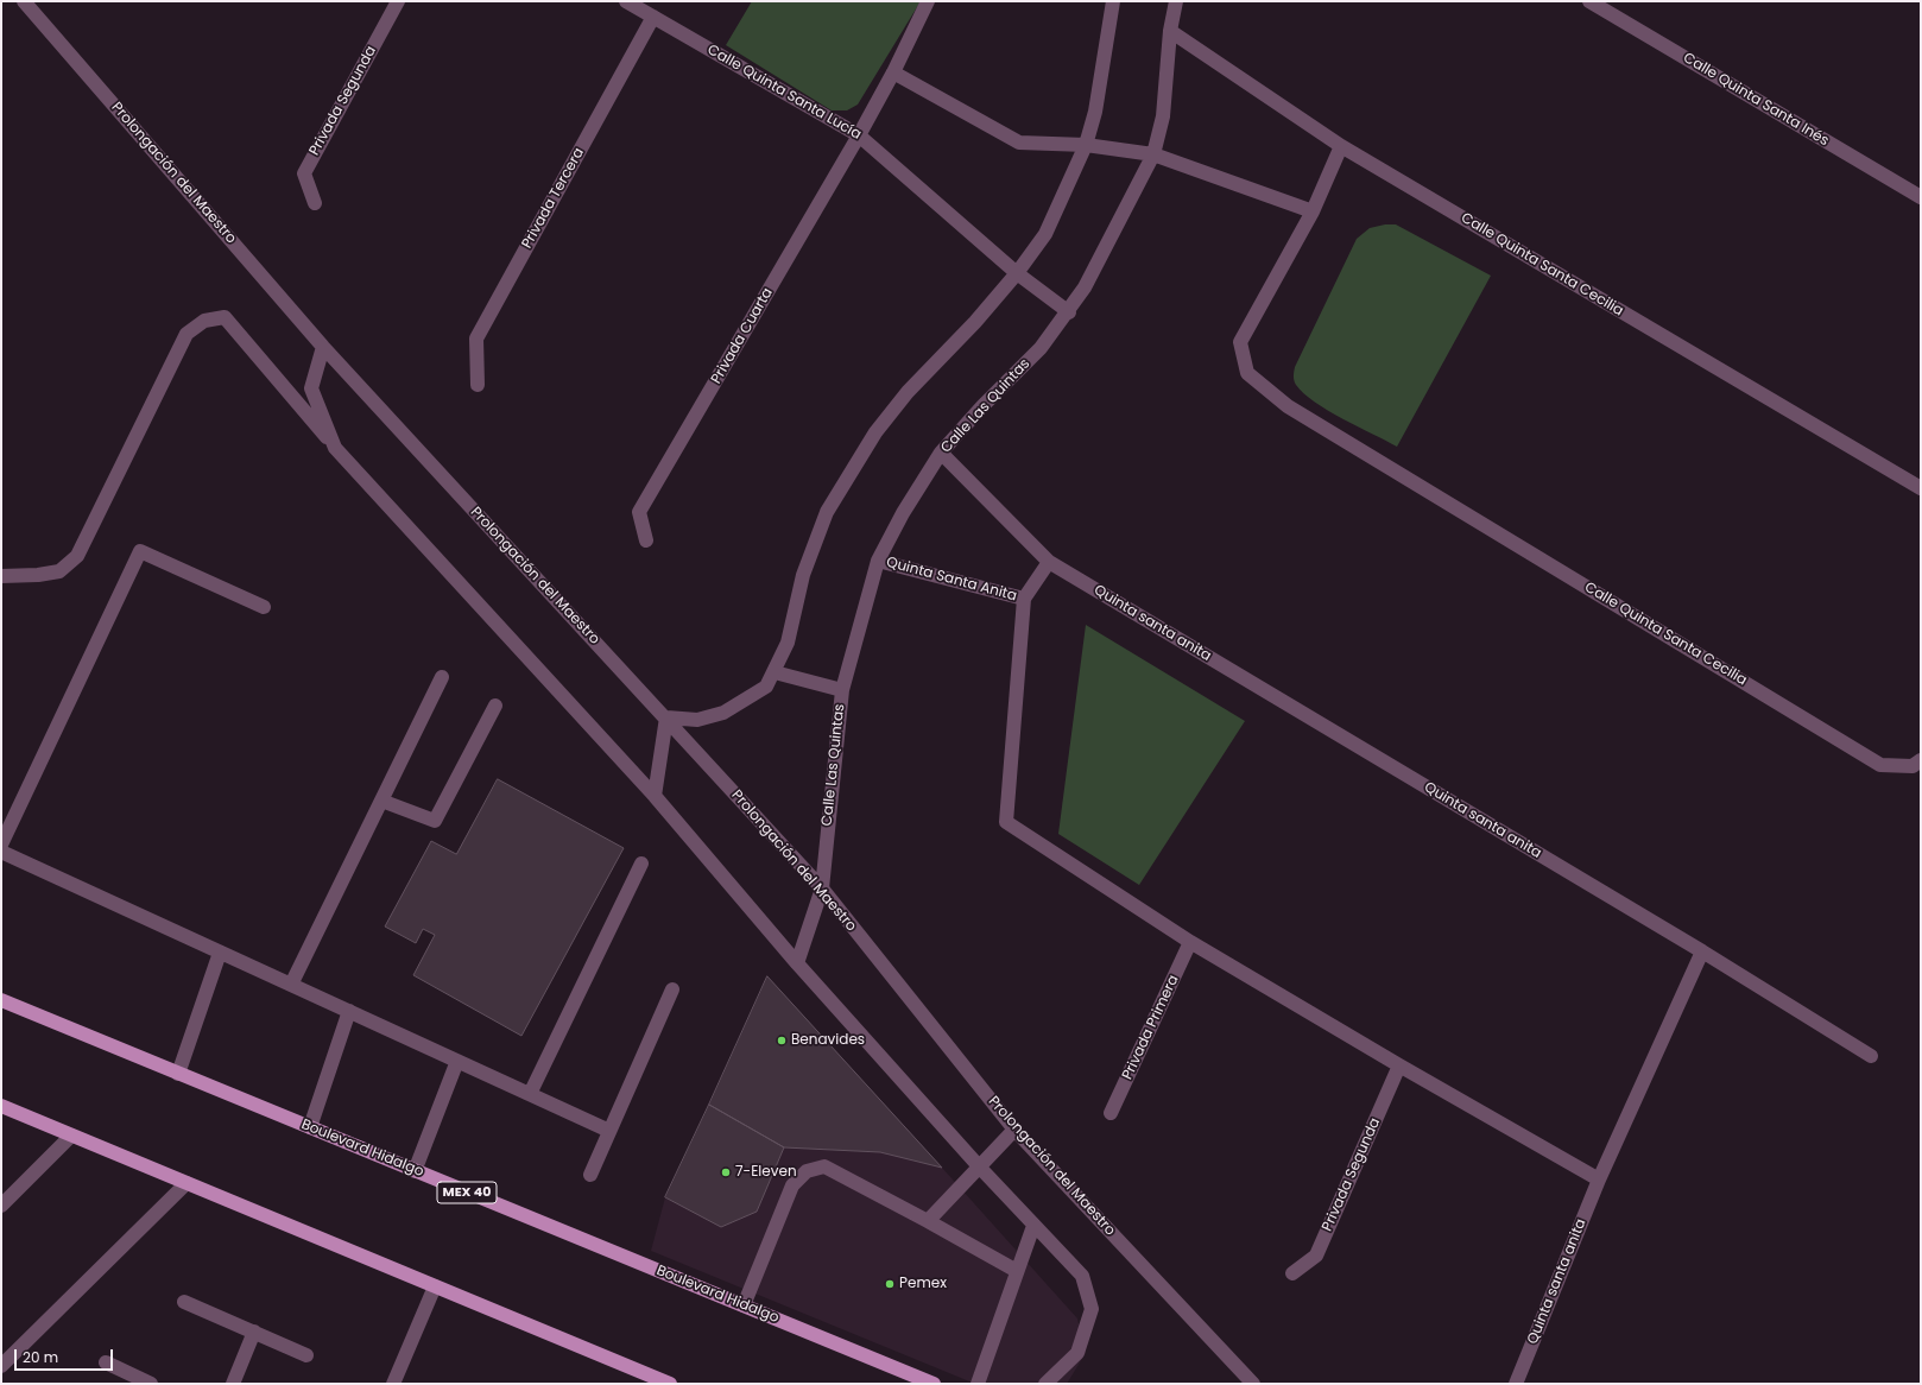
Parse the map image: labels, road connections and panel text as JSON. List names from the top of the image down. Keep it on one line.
{"streets":{"main road":["Boulevard Hidalgo","MEX 40"],"street":["Calle Quinta Santa Lucía","Calle Quinta Santa Inés","Privada Segunda","Prolongación del Maestro","Privada Tercera","Calle Quinta Santa Cecilia","Privada Cuarta","Calle Las Quintas","Quinta Santa Anita","Quinta santa anita","Privada Primera"]},"crossings":[["Calle Quinta Santa Lucía","Privada Tercera"],["Calle Quinta Santa Lucía","Privada Cuarta"],["Calle Quinta Santa Lucía","Calle Las Quintas"],["Privada Segunda","Quinta santa anita"],["Prolongación del Maestro","Calle Las Quintas"],["Calle Quinta Santa Cecilia","Calle Las Quintas"],["Calle Las Quintas","Quinta Santa Anita"],["Quinta Santa Anita","Quinta santa anita"],["Quinta santa anita","Privada Primera"]],"places":["Benavides","7-Eleven","Pemex"],"scale_bar":"20 m"}
